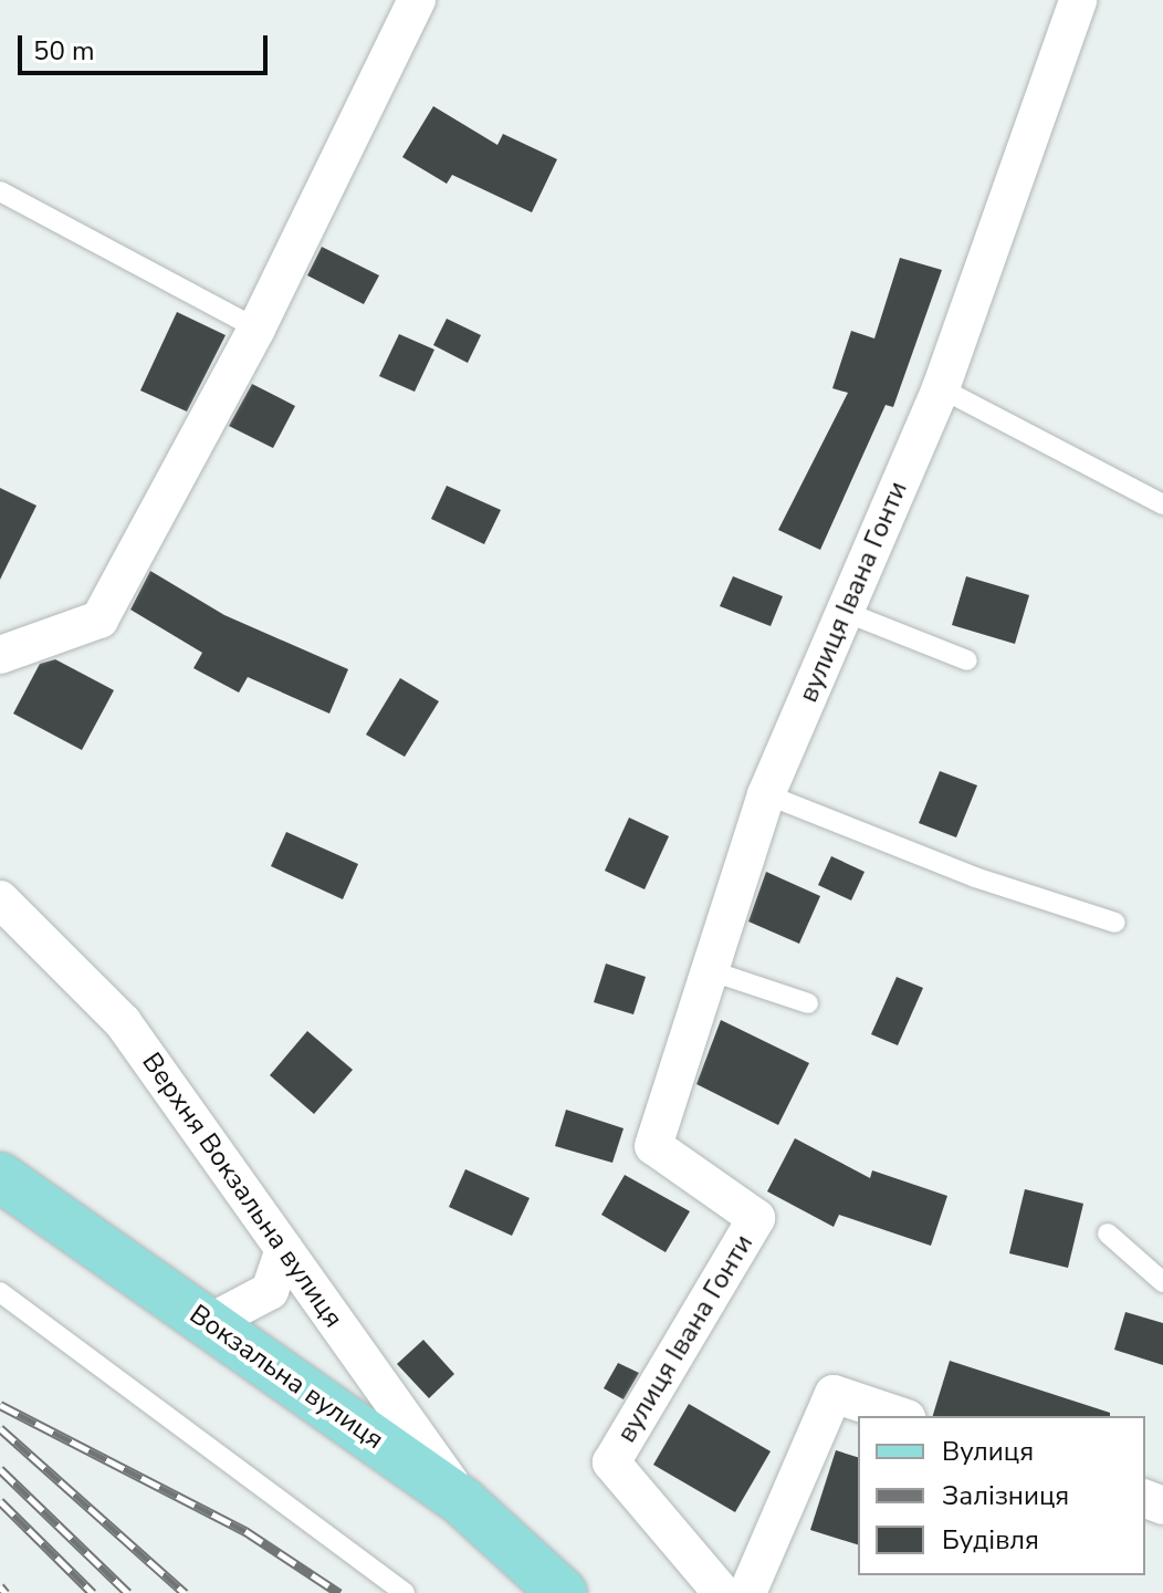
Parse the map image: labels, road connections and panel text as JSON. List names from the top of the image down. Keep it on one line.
{"streets":{"main road":["Вокзальна вулиця"],"street":["вулиця Івана Гонти","Верхня Вокзальна вулиця"]},"crossings":[["Верхня Вокзальна вулиця","Вокзальна вулиця"]],"legend":["Вулиця","Залізниця","Будівля"],"scale_bar":"50 m"}
